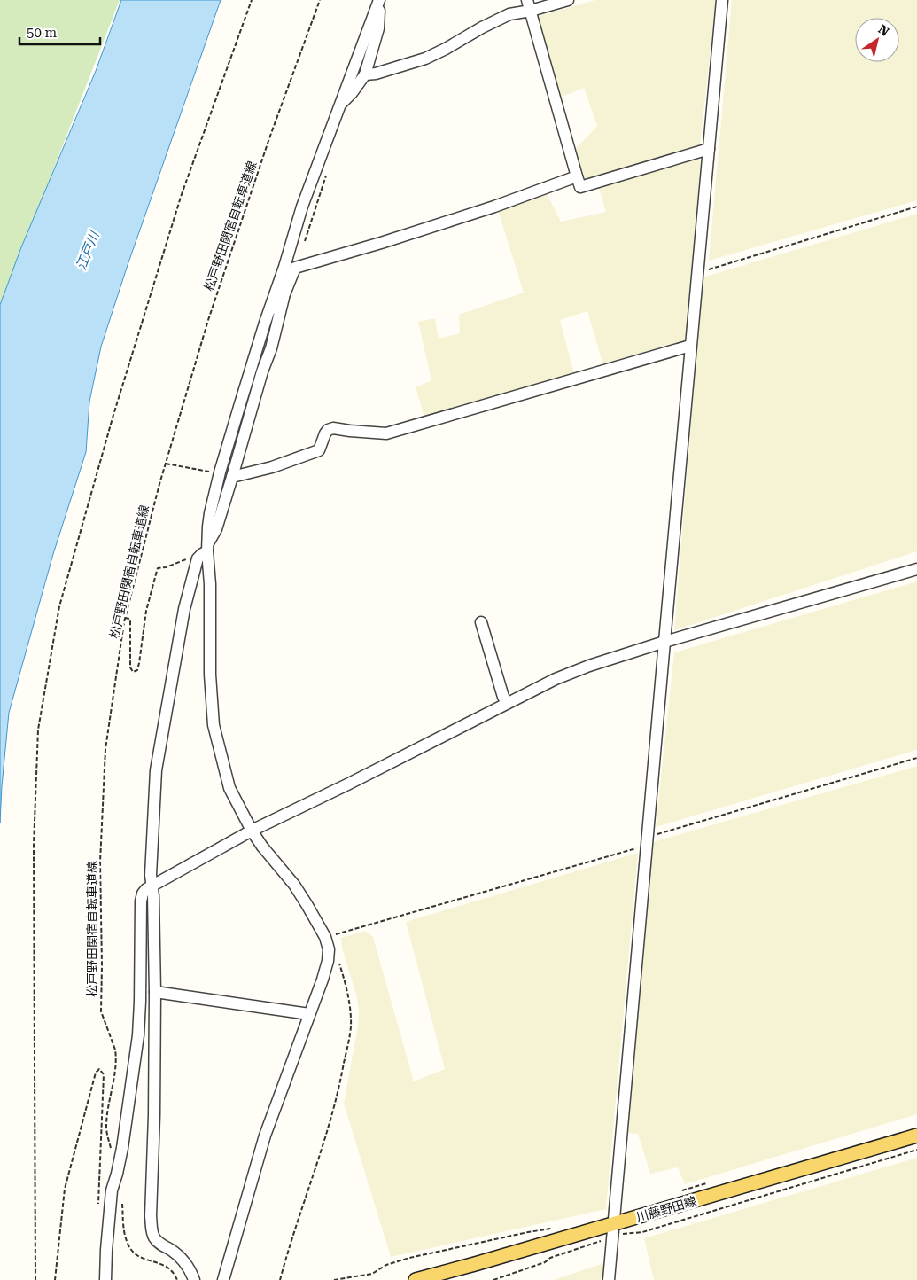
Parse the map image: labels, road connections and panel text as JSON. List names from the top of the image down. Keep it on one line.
{"streets":{"main road":["川藤野田線"],"path":["松戸野田関宿自転車道線"]},"water":["江戸川"],"scale_bar":"50 m","north":"top right"}
